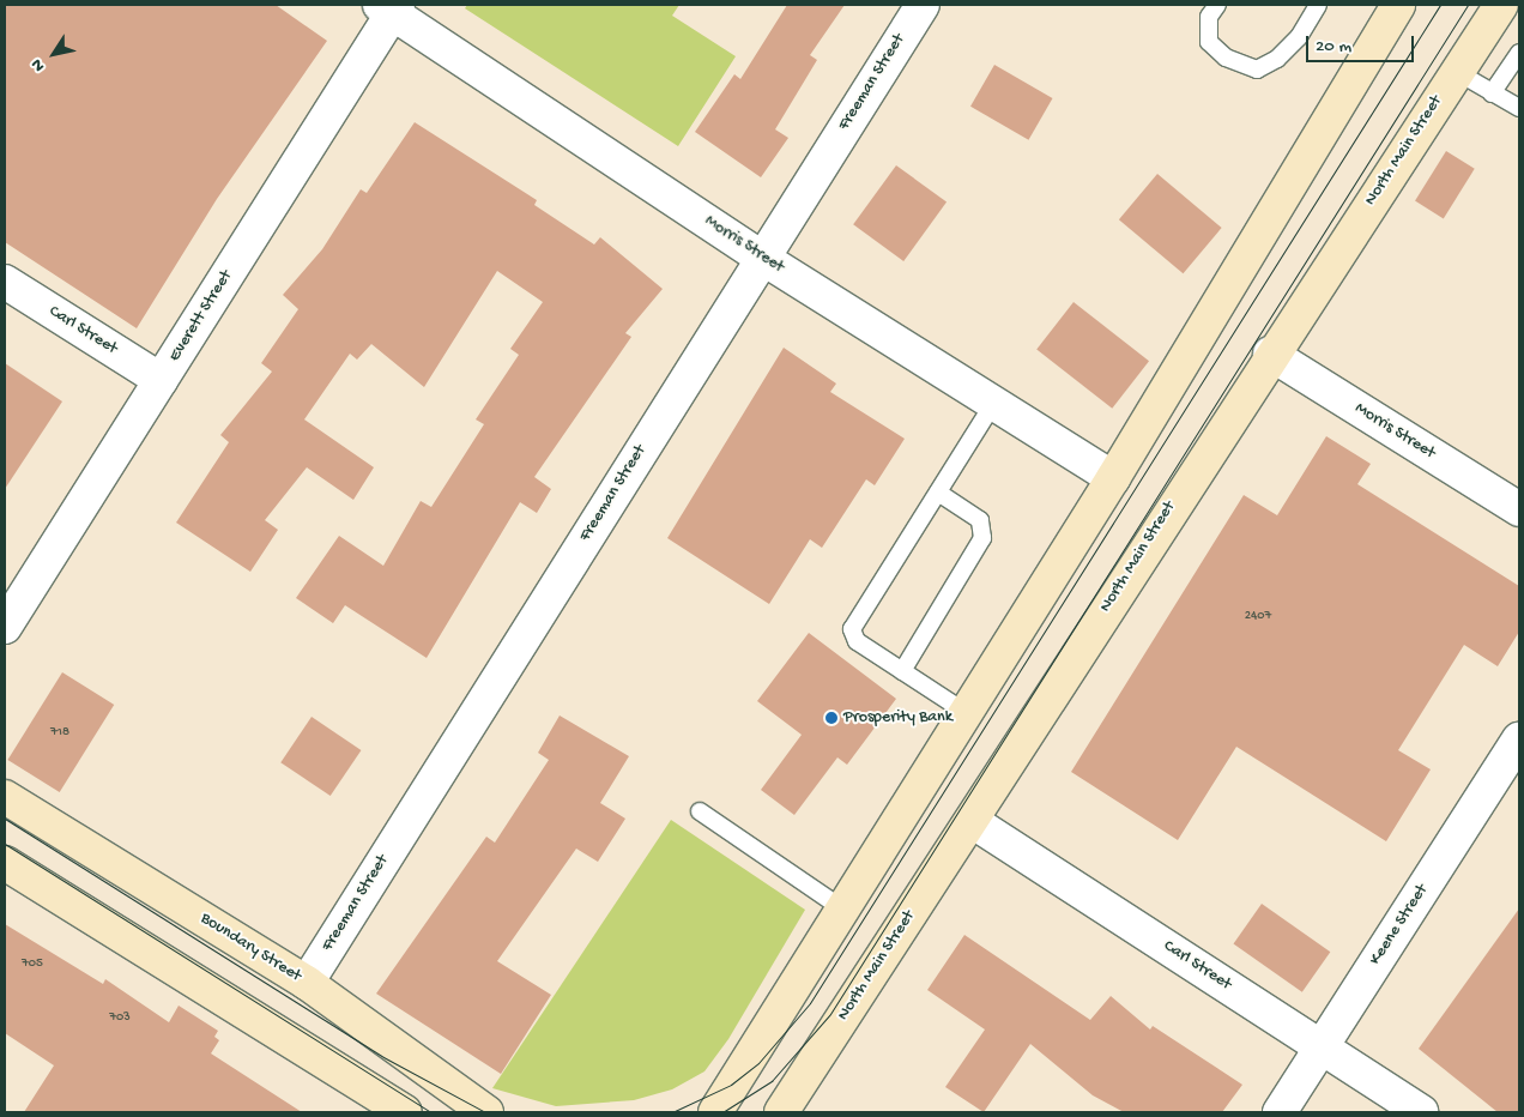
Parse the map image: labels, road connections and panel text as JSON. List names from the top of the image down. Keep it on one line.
{"streets":{"main road":["North Main Street","Boundary Street"],"street":["Freeman Street","Morris Street","Everett Street","Carl Street","Keene Street"]},"crossings":[["Freeman Street","Morris Street"],["Freeman Street","Boundary Street"],["North Main Street","Morris Street"],["North Main Street","Carl Street"],["Morris Street","Everett Street"],["Everett Street","Carl Street"],["Carl Street","Keene Street"]],"places":["Prosperity Bank"],"house_numbers":["2407","718","705","703"],"scale_bar":"20 m","north":"bottom left"}
